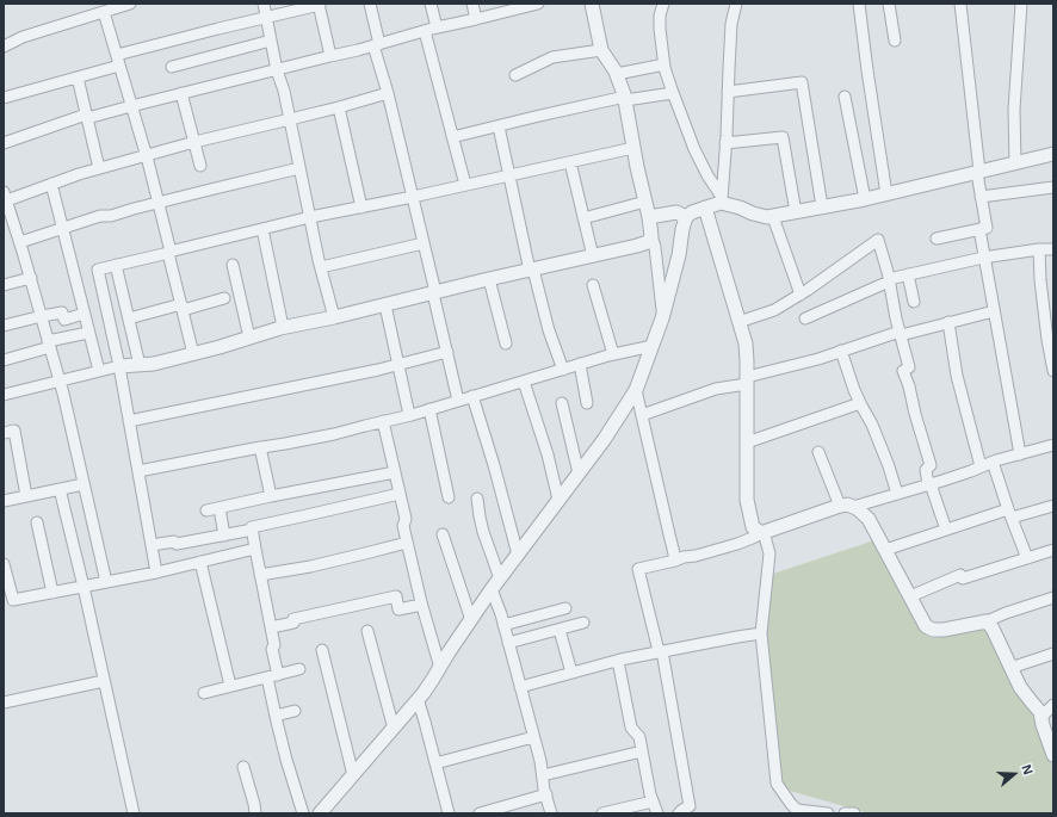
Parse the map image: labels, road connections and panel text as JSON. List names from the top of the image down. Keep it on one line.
{"north":"right"}
